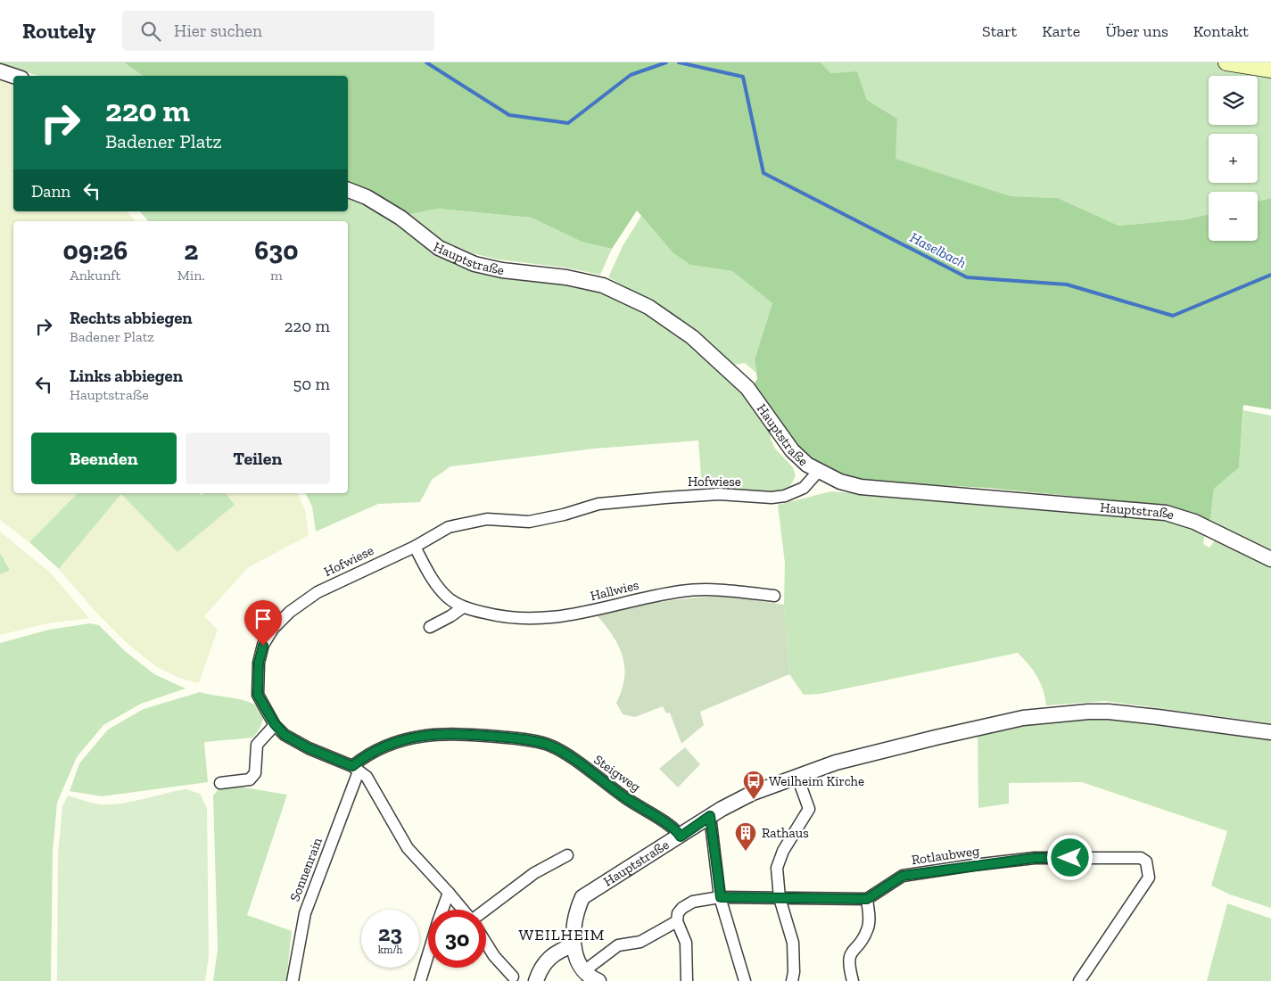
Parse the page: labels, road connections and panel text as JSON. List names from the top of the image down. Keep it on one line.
{"streets":{"street":["Hauptstraße","Hofwiese","Hallwies","Steigweg","Rotlaubweg","Sonnenrain"]},"crossings":[["Hauptstraße","Hofwiese"],["Hauptstraße","Steigweg"],["Hofwiese","Hallwies"],["Hofwiese","Steigweg"],["Hofwiese","Sonnenrain"],["Steigweg","Sonnenrain"]],"districts":["WEILHEIM"],"water":["Haselbach"],"places":{"bus stop":["Weilheim Kirche"],"building":["Rathaus"]},"page":{"header":"Routely","search":"Hier suchen","nav":["Start","Karte","Über uns","Kontakt"],"map_buttons":["+","−"],"turn":["220 m","Badener Platz"],"then":"Dann","eta":["09:26","Ankunft","2","Min.","630","m"],"list":[{"name":"Rechts abbiegen","note":"Badener Platz","value":"220 m"},{"name":"Links abbiegen","note":"Hauptstraße","value":"50 m"}],"buttons":["Beenden","Teilen"],"speed":"23 km/h","limit":"30"}}
